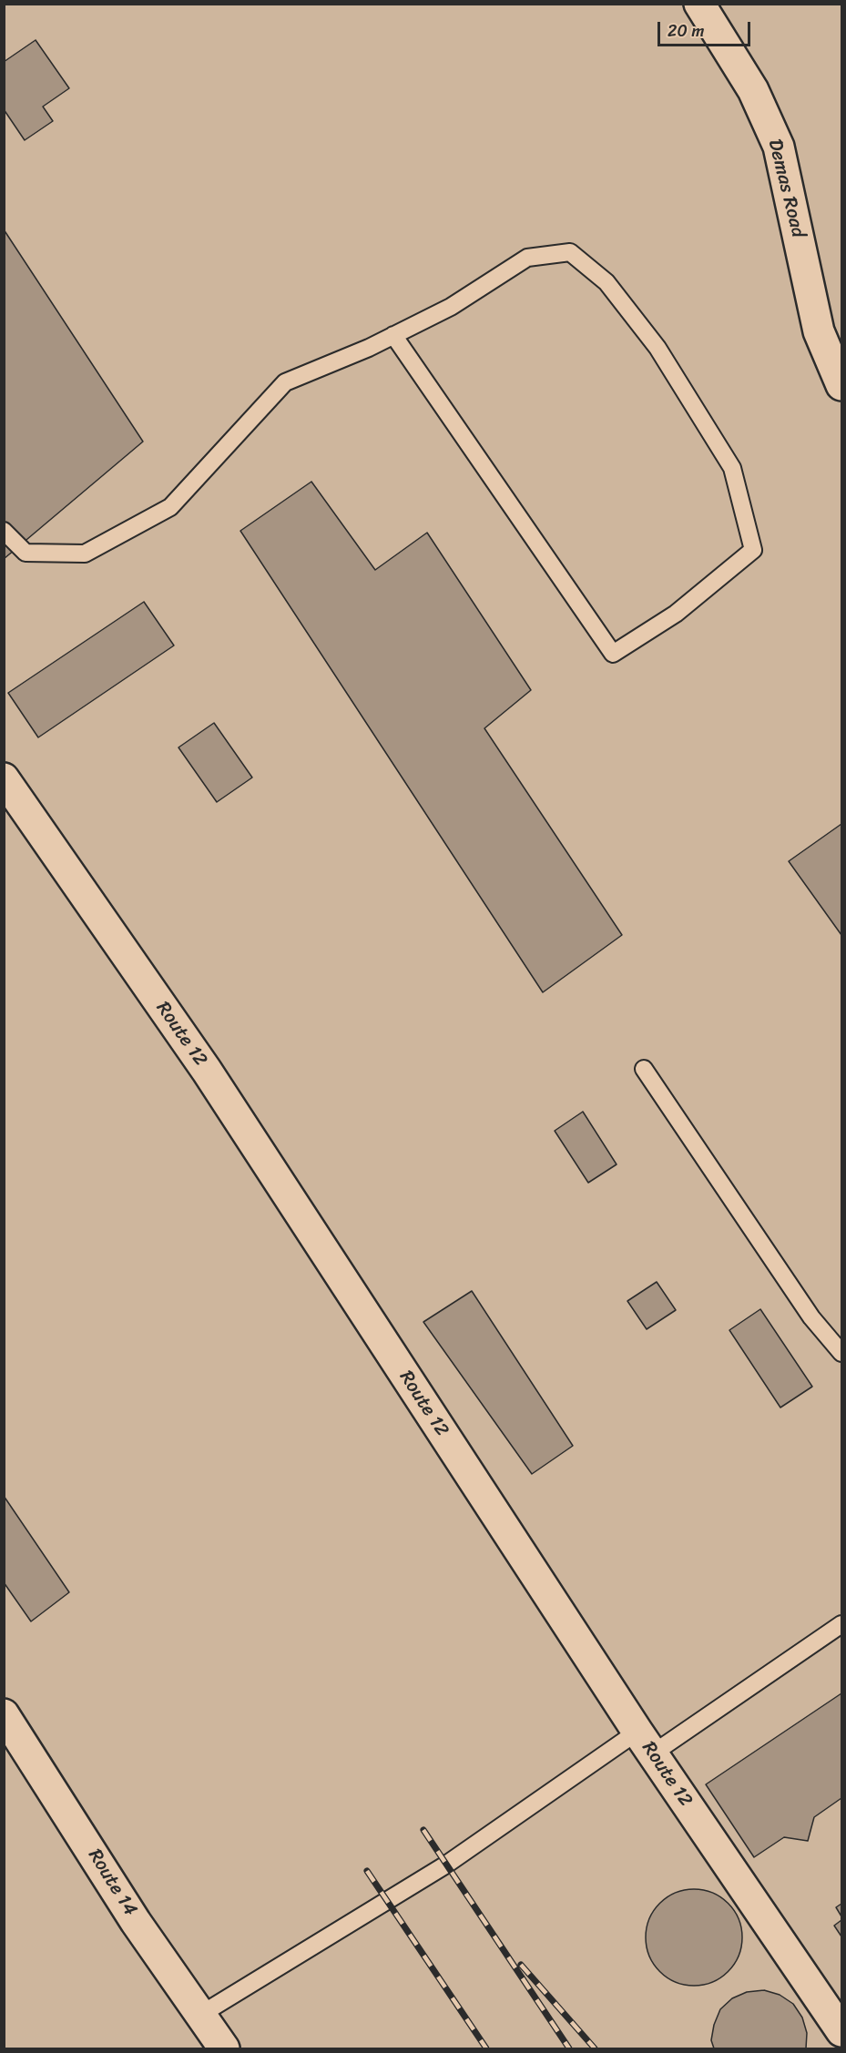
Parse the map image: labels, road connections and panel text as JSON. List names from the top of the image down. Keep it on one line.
{"streets":{"street":["Demas Road","Route 12","Route 14"]},"scale_bar":"20 m"}
